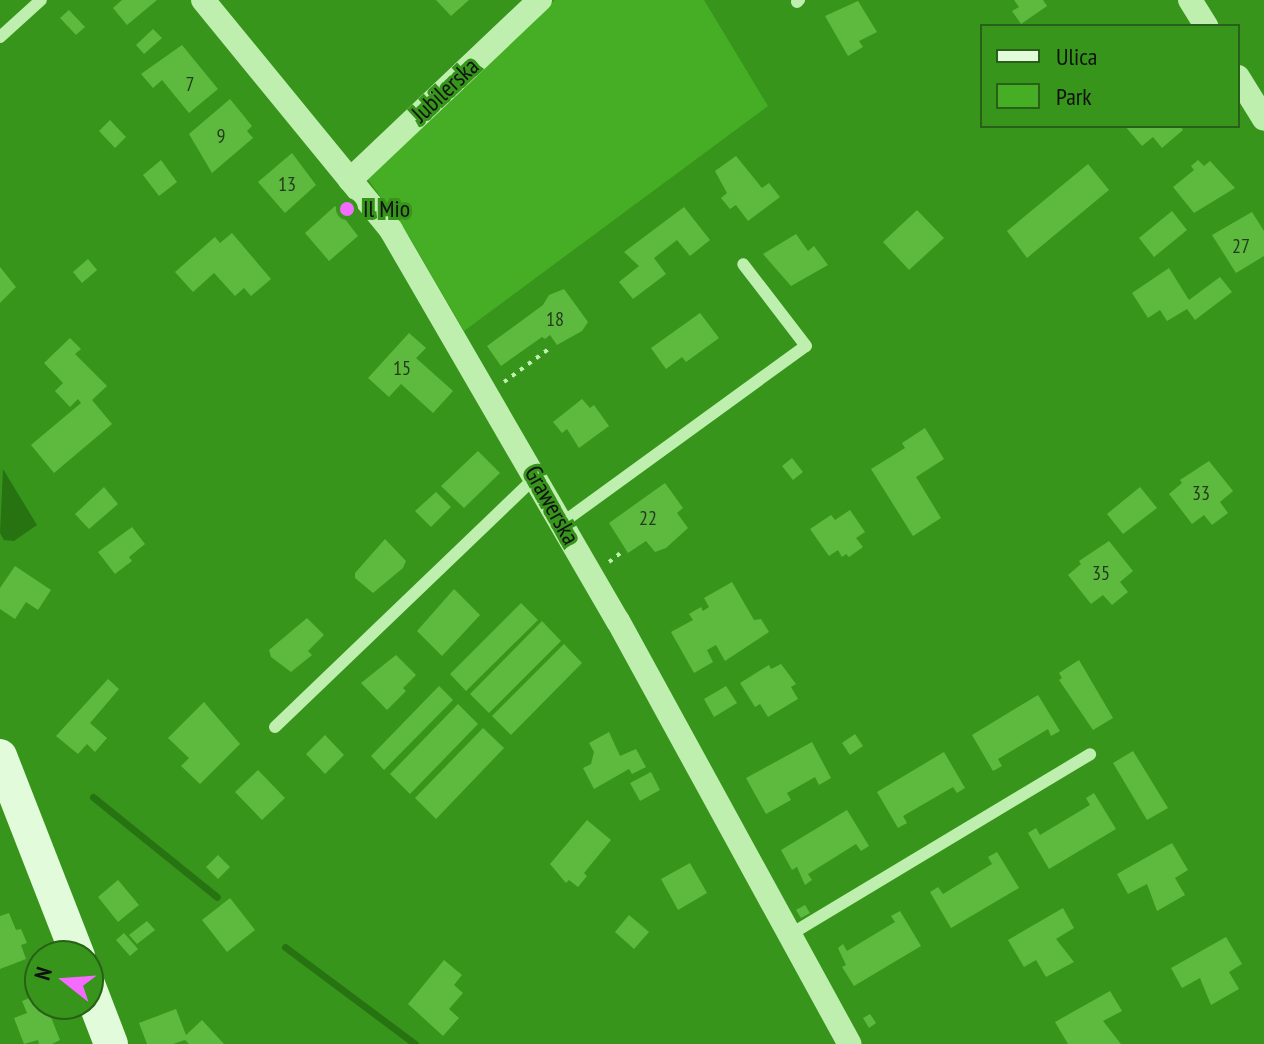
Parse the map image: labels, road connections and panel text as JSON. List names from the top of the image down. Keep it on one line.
{"streets":{"street":["Jubilerska","Grawerska"]},"crossings":[["Jubilerska","Grawerska"]],"places":["Il Mio"],"house_numbers":["7","9","13","27","18","15","33","22","35"],"legend":["Ulica","Park"],"north":"left"}
